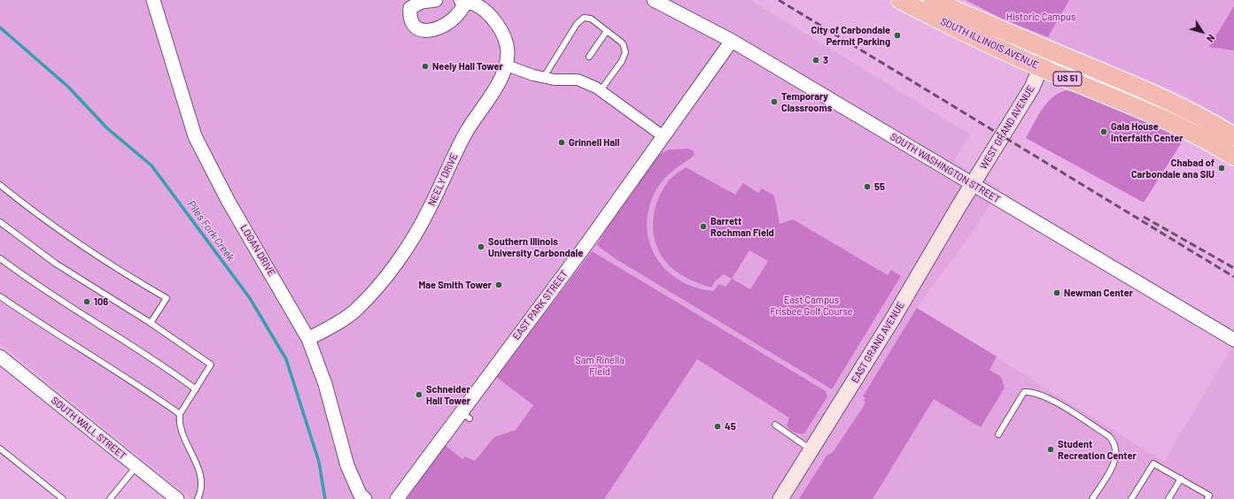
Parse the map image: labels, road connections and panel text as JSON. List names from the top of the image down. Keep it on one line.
{"streets":{"highway":["SOUTH ILLINOIS AVENUE","US 51"],"main road":["WEST GRAND AVENUE","EAST GRAND AVENUE"],"street":["SOUTH WASHINGTON STREET","NEELY DRIVE","LOGAN DRIVE","EAST PARK STREET","SOUTH WALL STREET"]},"crossings":[["SOUTH ILLINOIS AVENUE","WEST GRAND AVENUE"],["WEST GRAND AVENUE","SOUTH WASHINGTON STREET"],["WEST GRAND AVENUE","EAST GRAND AVENUE"],["SOUTH WASHINGTON STREET","EAST PARK STREET"],["SOUTH WASHINGTON STREET","EAST GRAND AVENUE"],["NEELY DRIVE","LOGAN DRIVE"]],"water":["Piles Fork Creek"],"parks":["Historic Campus","East Campus Frisbee Golf Course","Sam Rinella Field"],"places":["City of Carbondale Permit Parking","3","Neely Hall Tower","Temporary Classrooms","Gaia House Interfaith Center","Grinnell Hall","Chabad of Carbondale ana SIU","55","Barrett Rochman Field","Southern Illinois University Carbondale","Mae Smith Tower","Newman Center","106","Schneider Hall Tower","45","Student Recreation Center"],"north":"bottom right"}
